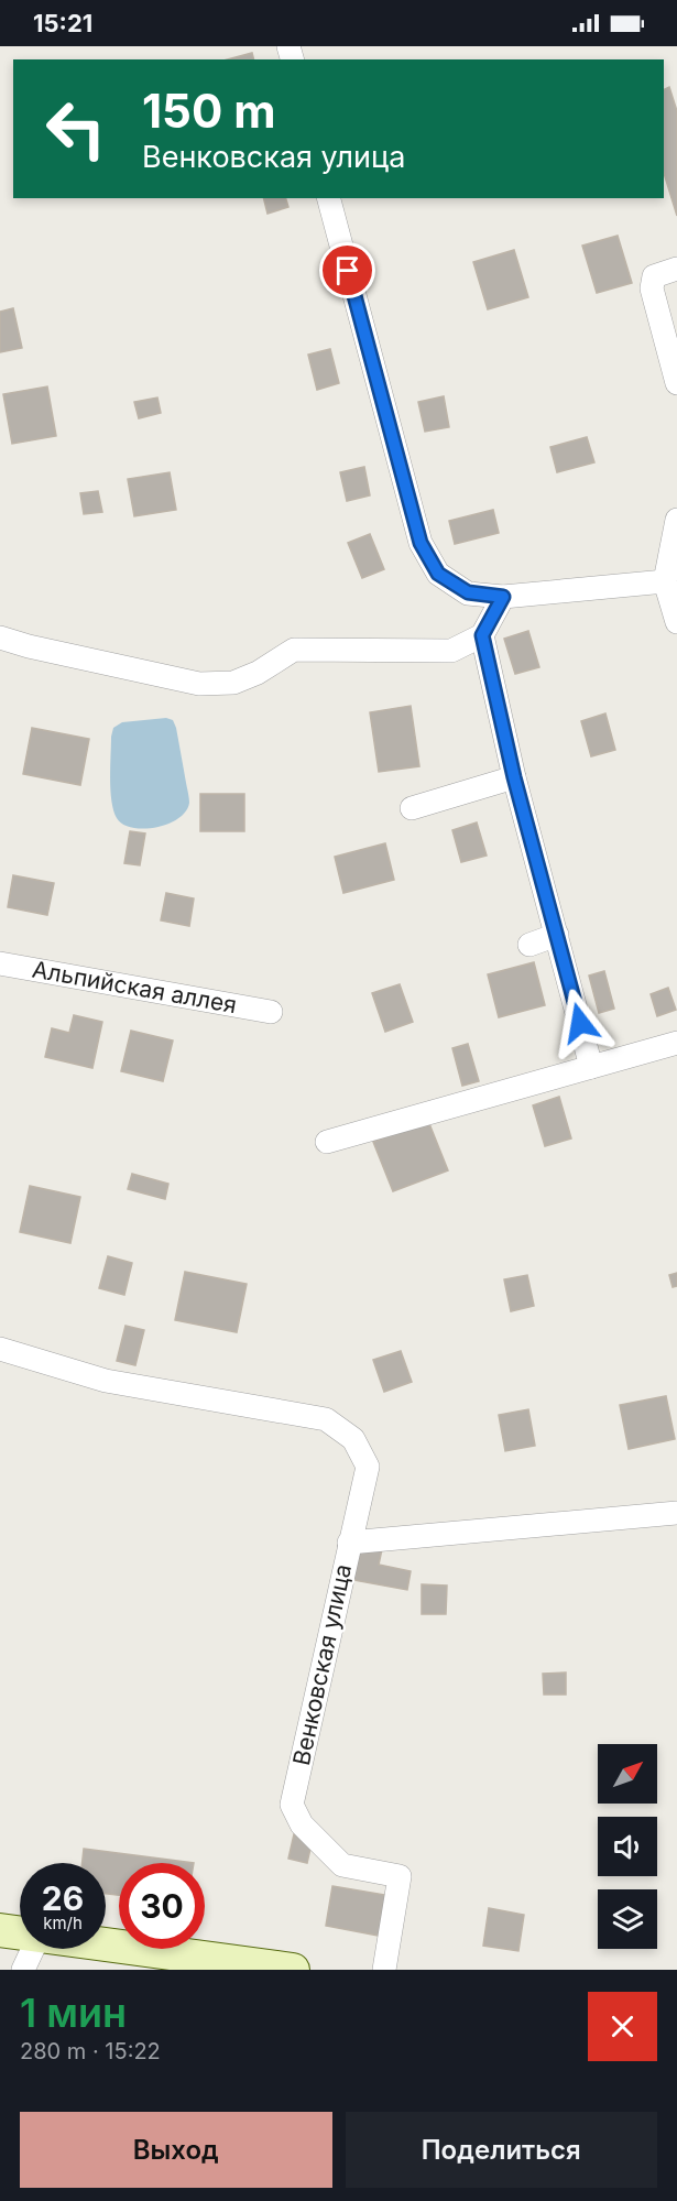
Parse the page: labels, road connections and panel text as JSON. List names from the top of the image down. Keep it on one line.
{"streets":{"street":["Альпийская аллея","Венковская улица"]},"north":"top right","page":{"status":"15:21","turn":["150 m","Венковская улица"],"speed":"26 km/h","limit":"30","heading":["1 мин","280 m · 15:22"],"buttons":["Выход","Поделиться"]}}
